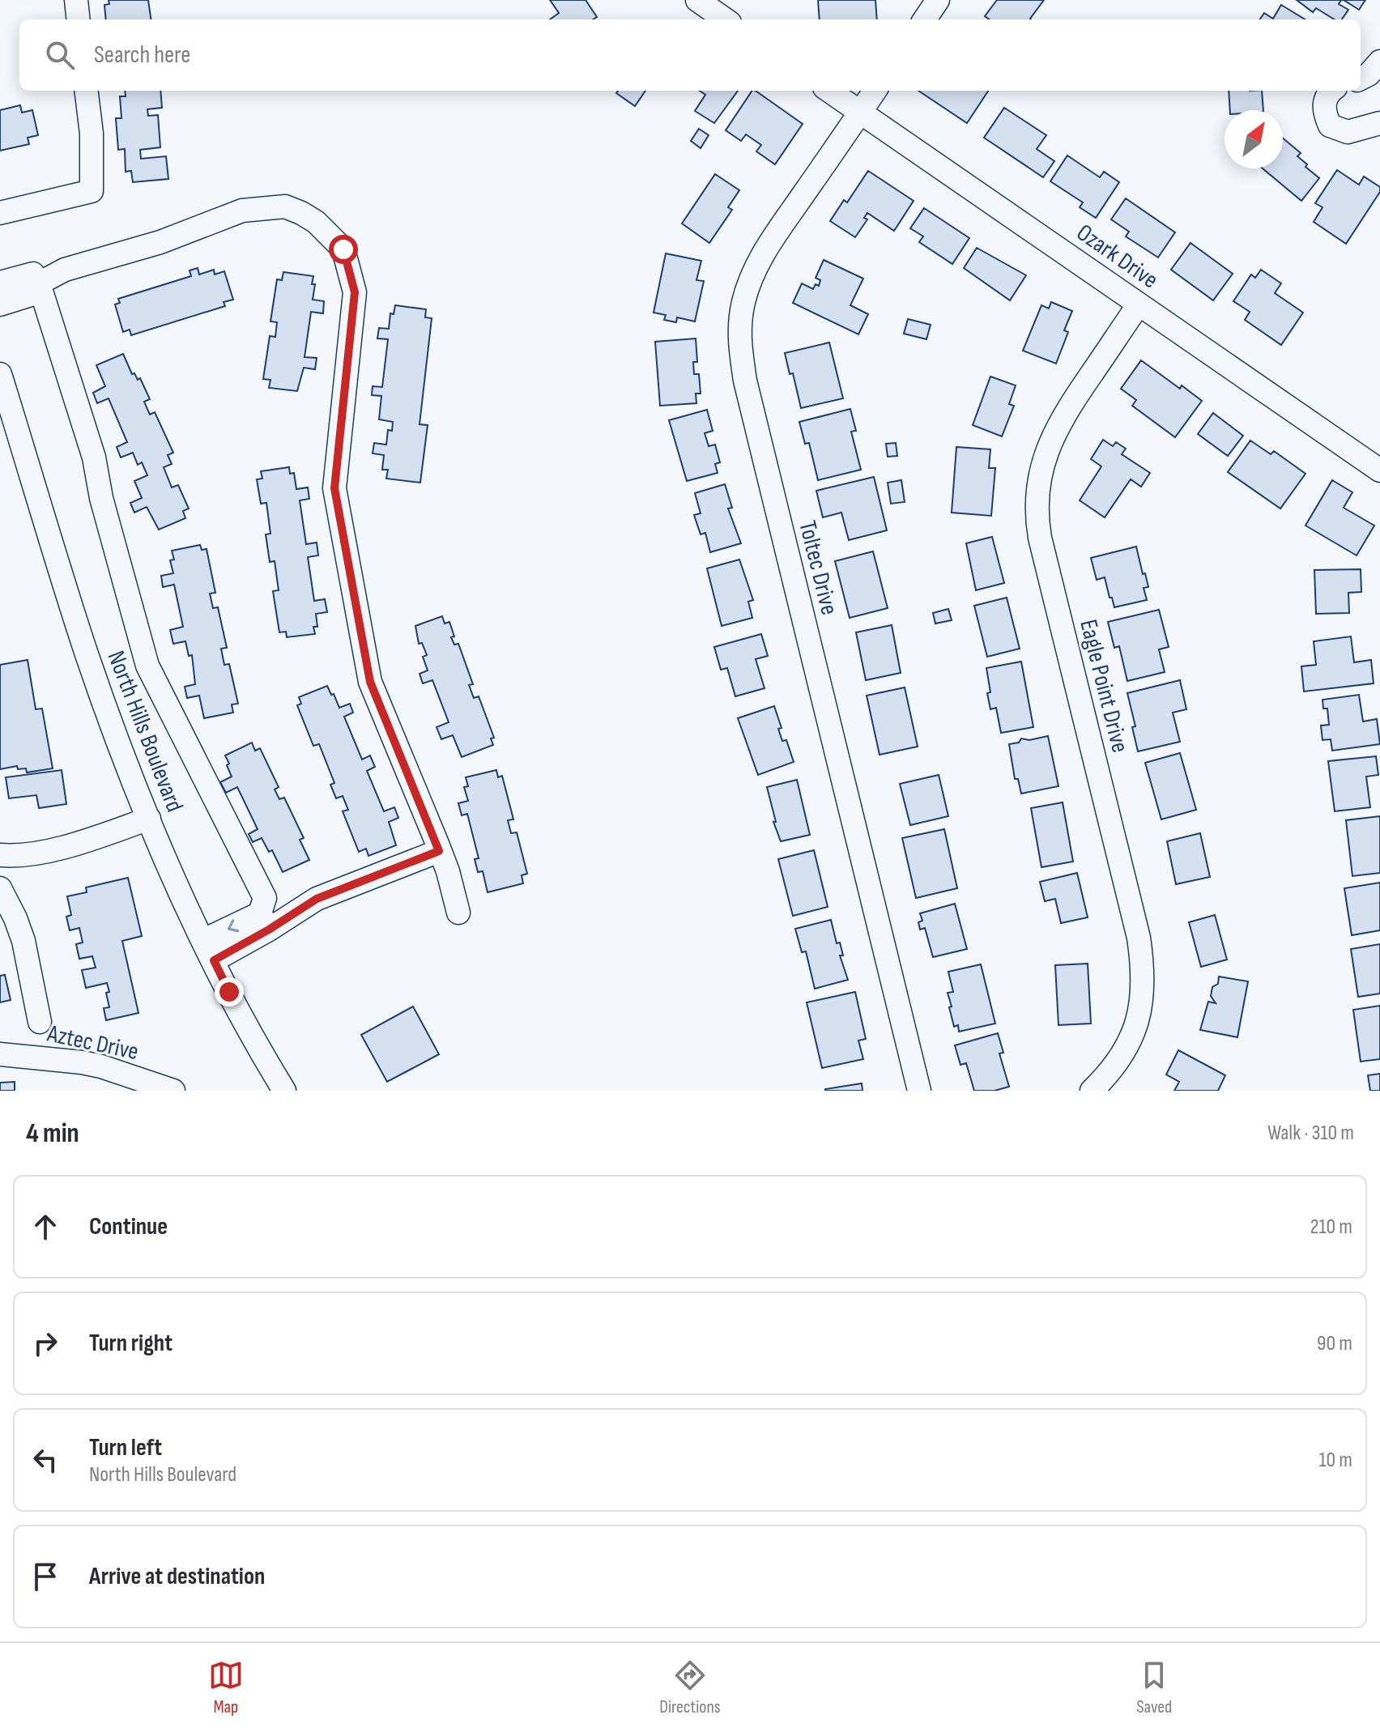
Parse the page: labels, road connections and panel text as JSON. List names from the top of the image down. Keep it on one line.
{"streets":{"street":["Ozark Drive","Toltec Drive","Eagle Point Drive","North Hills Boulevard","Aztec Drive"]},"crossings":[["Ozark Drive","Toltec Drive"],["Ozark Drive","Eagle Point Drive"]],"north":"top right","page":{"search":"Search here","heading":["4 min","Walk · 310 m"],"list":[["Continue","210 m"],["Turn right","90 m"],["Turn left","North Hills Boulevard","10 m"],"Arrive at destination"],"nav":["Map","Directions","Saved"]}}
